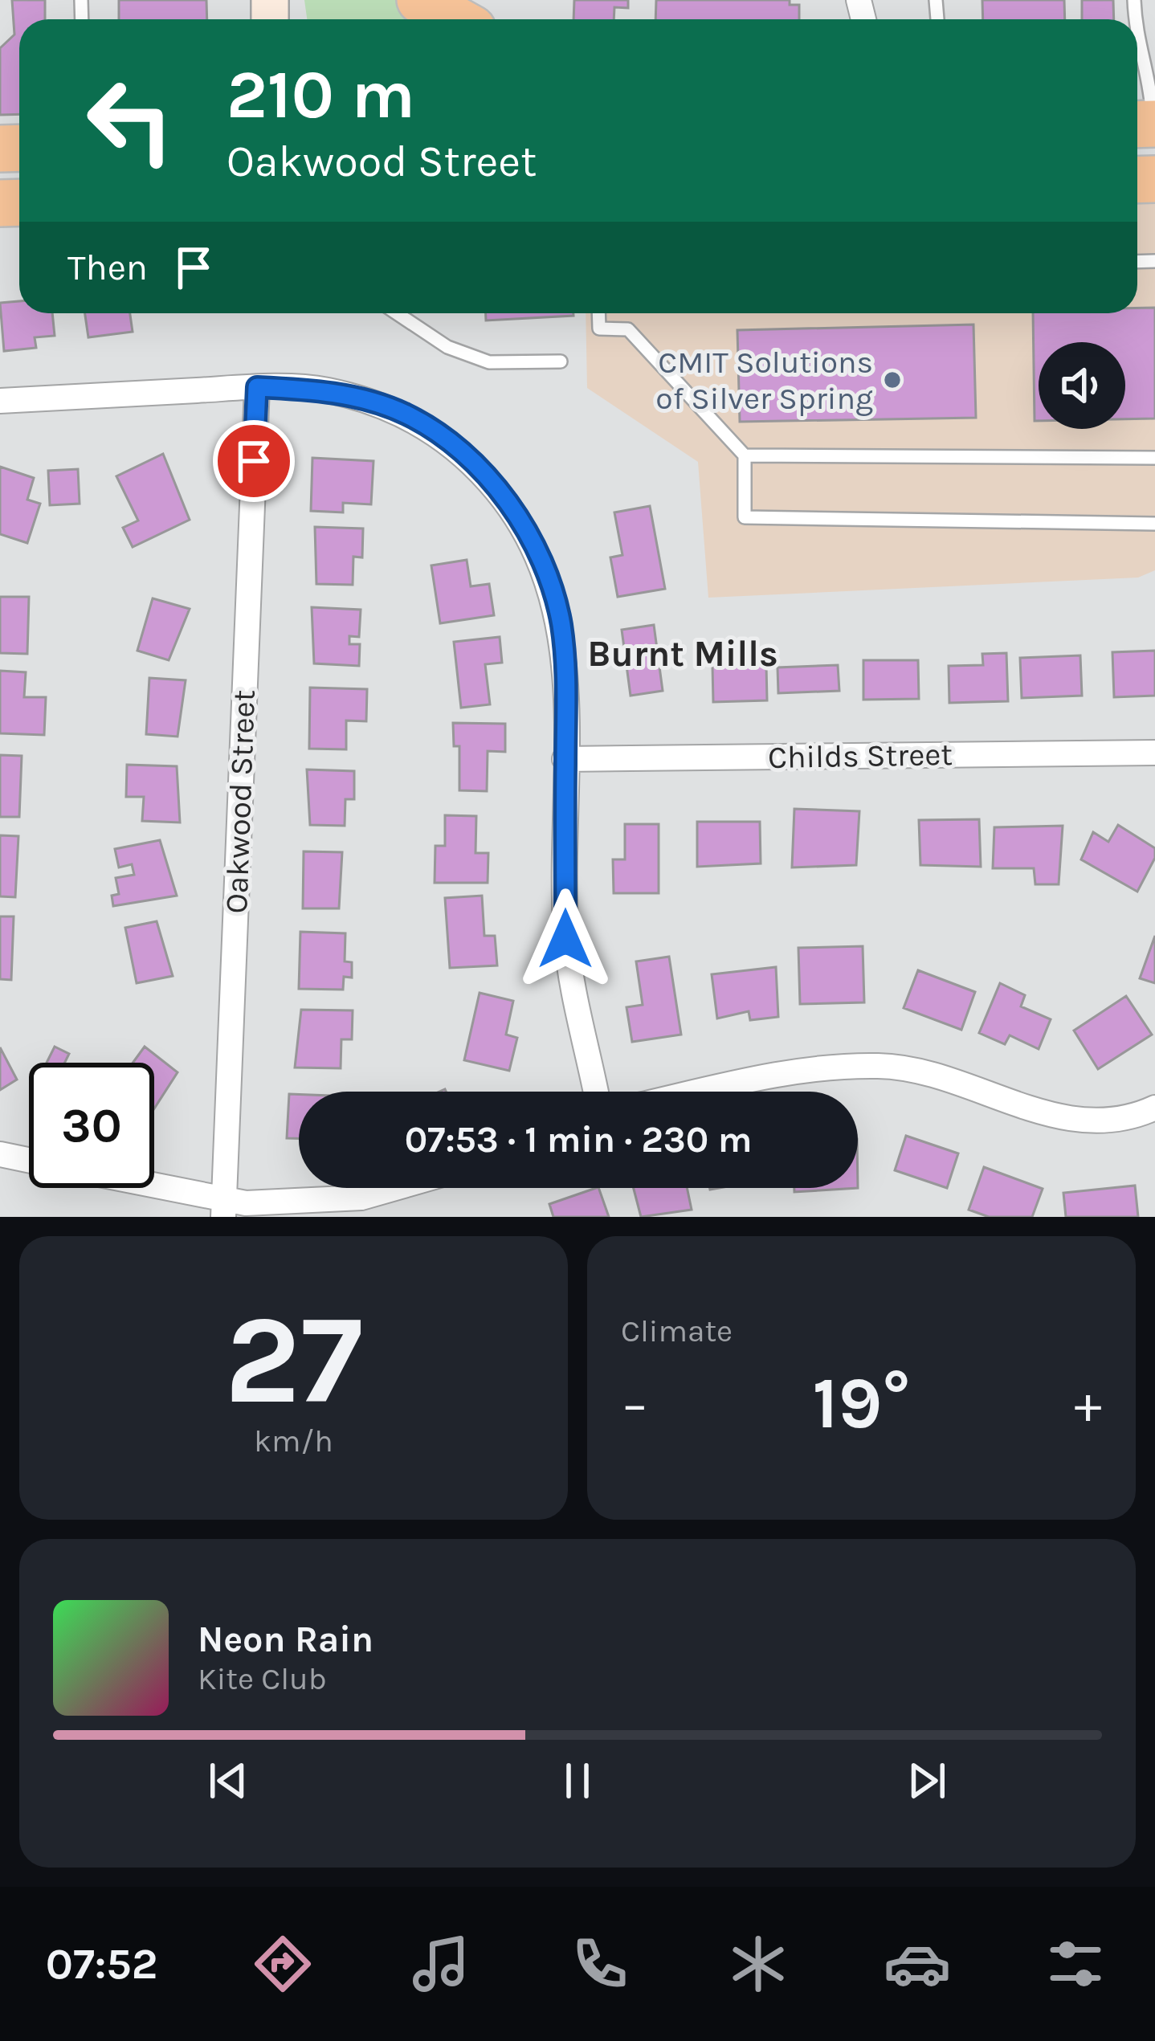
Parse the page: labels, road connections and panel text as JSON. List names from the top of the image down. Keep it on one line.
{"streets":{"street":["Childs Street","Oakwood Street"]},"districts":["Burnt Mills"],"places":["CMIT Solutions of Silver Spring"],"page":{"turn":["210 m","Oakwood Street"],"then":"Then","limit":"30","trip":"07:53 · 1 min · 230 m","tile":[["27","km/h"],"Climate"],"heat":["−","19°","+"],"song":["Neon Rain","Kite Club"],"tabs":"07:52"}}
